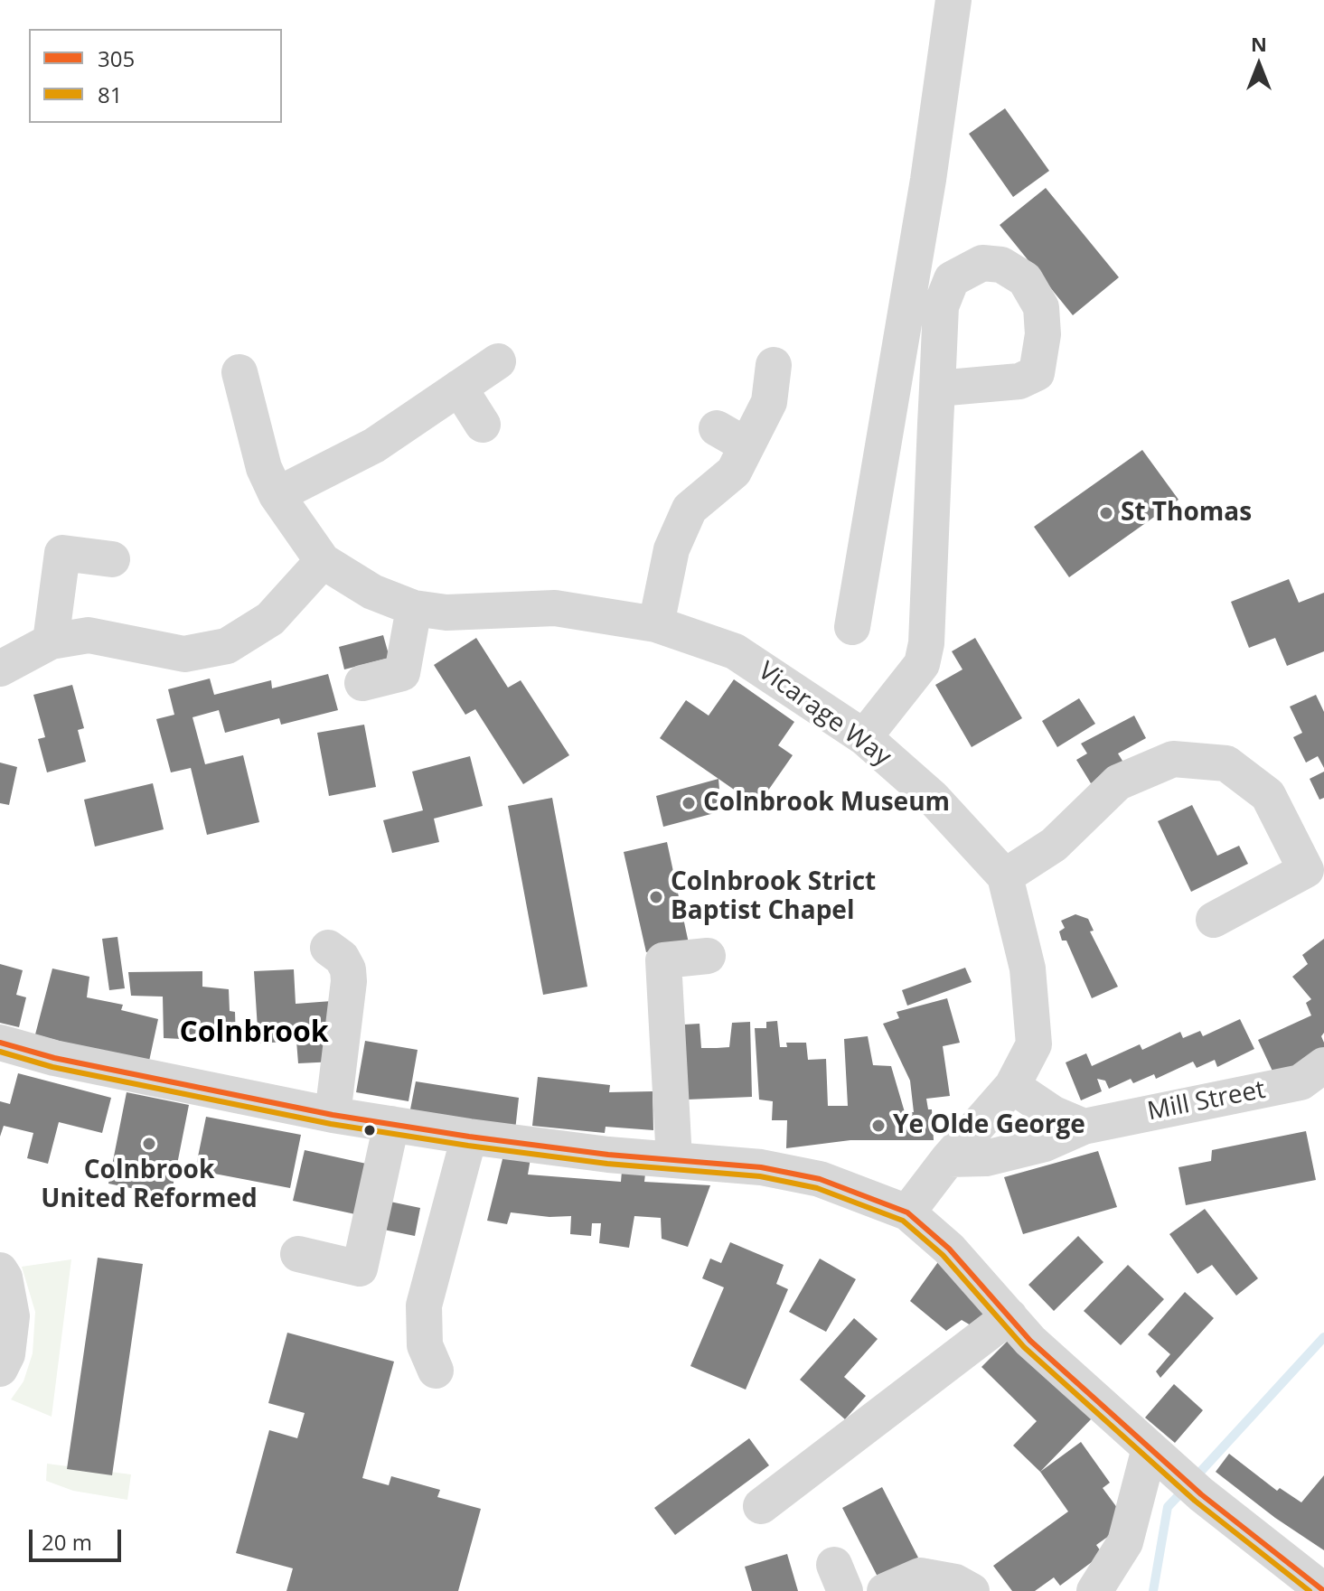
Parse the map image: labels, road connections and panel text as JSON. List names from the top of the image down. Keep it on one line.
{"streets":{"street":["Vicarage Way","Mill Street"]},"crossings":[["Vicarage Way","Mill Street"]],"districts":["Colnbrook"],"places":["St Thomas","Colnbrook Museum","Colnbrook Strict Baptist Chapel","Ye Olde George","Colnbrook United Reformed"],"lines":["transit line 305","transit line 81"],"legend":["305","81"],"scale_bar":"20 m","north":"top"}
